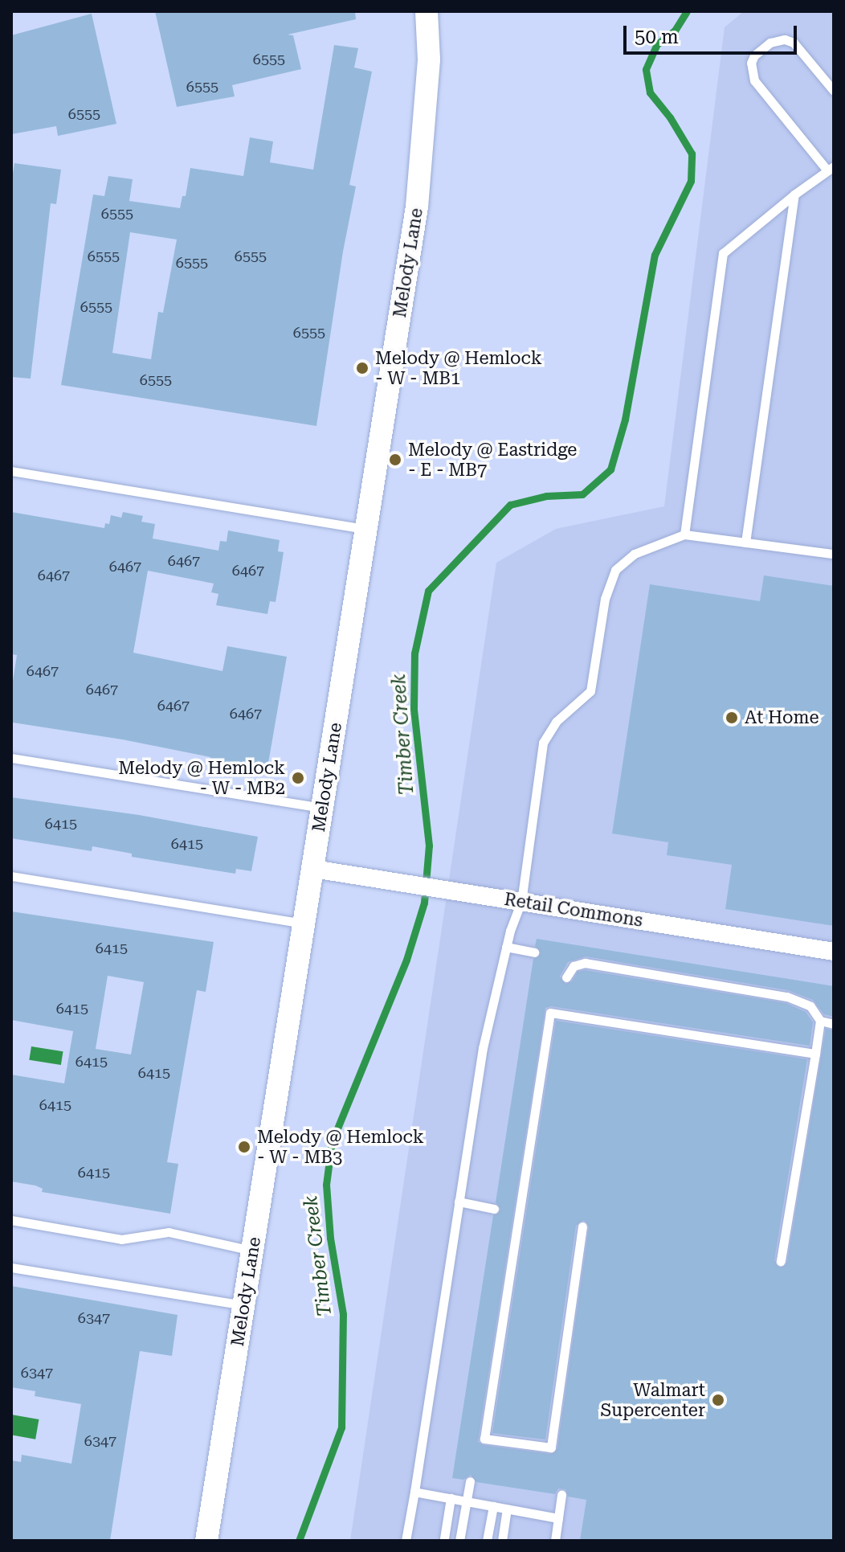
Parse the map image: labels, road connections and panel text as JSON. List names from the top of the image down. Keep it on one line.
{"streets":{"street":["Melody Lane","Retail Commons"]},"crossings":[["Melody Lane","Retail Commons"]],"water":["Timber Creek"],"places":["Melody @ Hemlock - W - MB1","Melody @ Eastridge - E - MB7","At Home","Melody @ Hemlock - W - MB2","Melody @ Hemlock - W - MB3","Walmart Supercenter"],"house_numbers":["6555","6555","6555","6555","6555","6555","6555","6555","6555","6555","6467","6467","6467","6467","6467","6467","6467","6467","6415","6415","6415","6415","6415","6415","6415","6415","6347","6347","6347"],"scale_bar":"50 m"}
